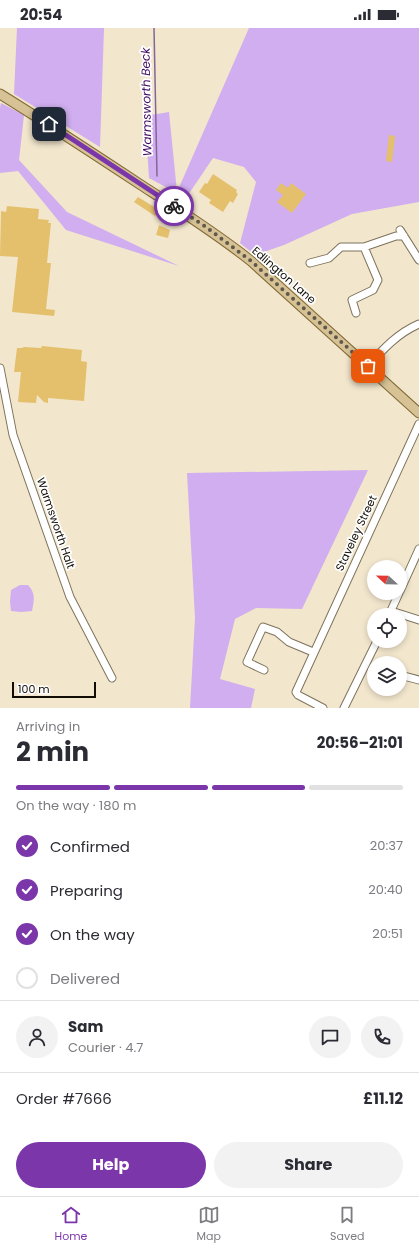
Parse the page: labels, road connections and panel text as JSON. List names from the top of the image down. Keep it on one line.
{"streets":{"main road":["Edlington Lane"],"street":["Warmsworth Halt","Staveley Street"]},"water":["Warmsworth Beck"],"scale_bar":"100 m","north":"left","page":{"status":"20:54","scale":"100 m","heading":["2 min","Arriving in","20:56–21:01"],"panel":["Sam","Courier · 4.7","Order #7666","£11.12"],"bar":"On the way · 180 m","list":[["Confirmed","20:37"],["Preparing","20:40"],["On the way","20:51"],"Delivered"],"buttons":["Help","Share"],"tabs":["Home","Map","Saved"]}}
